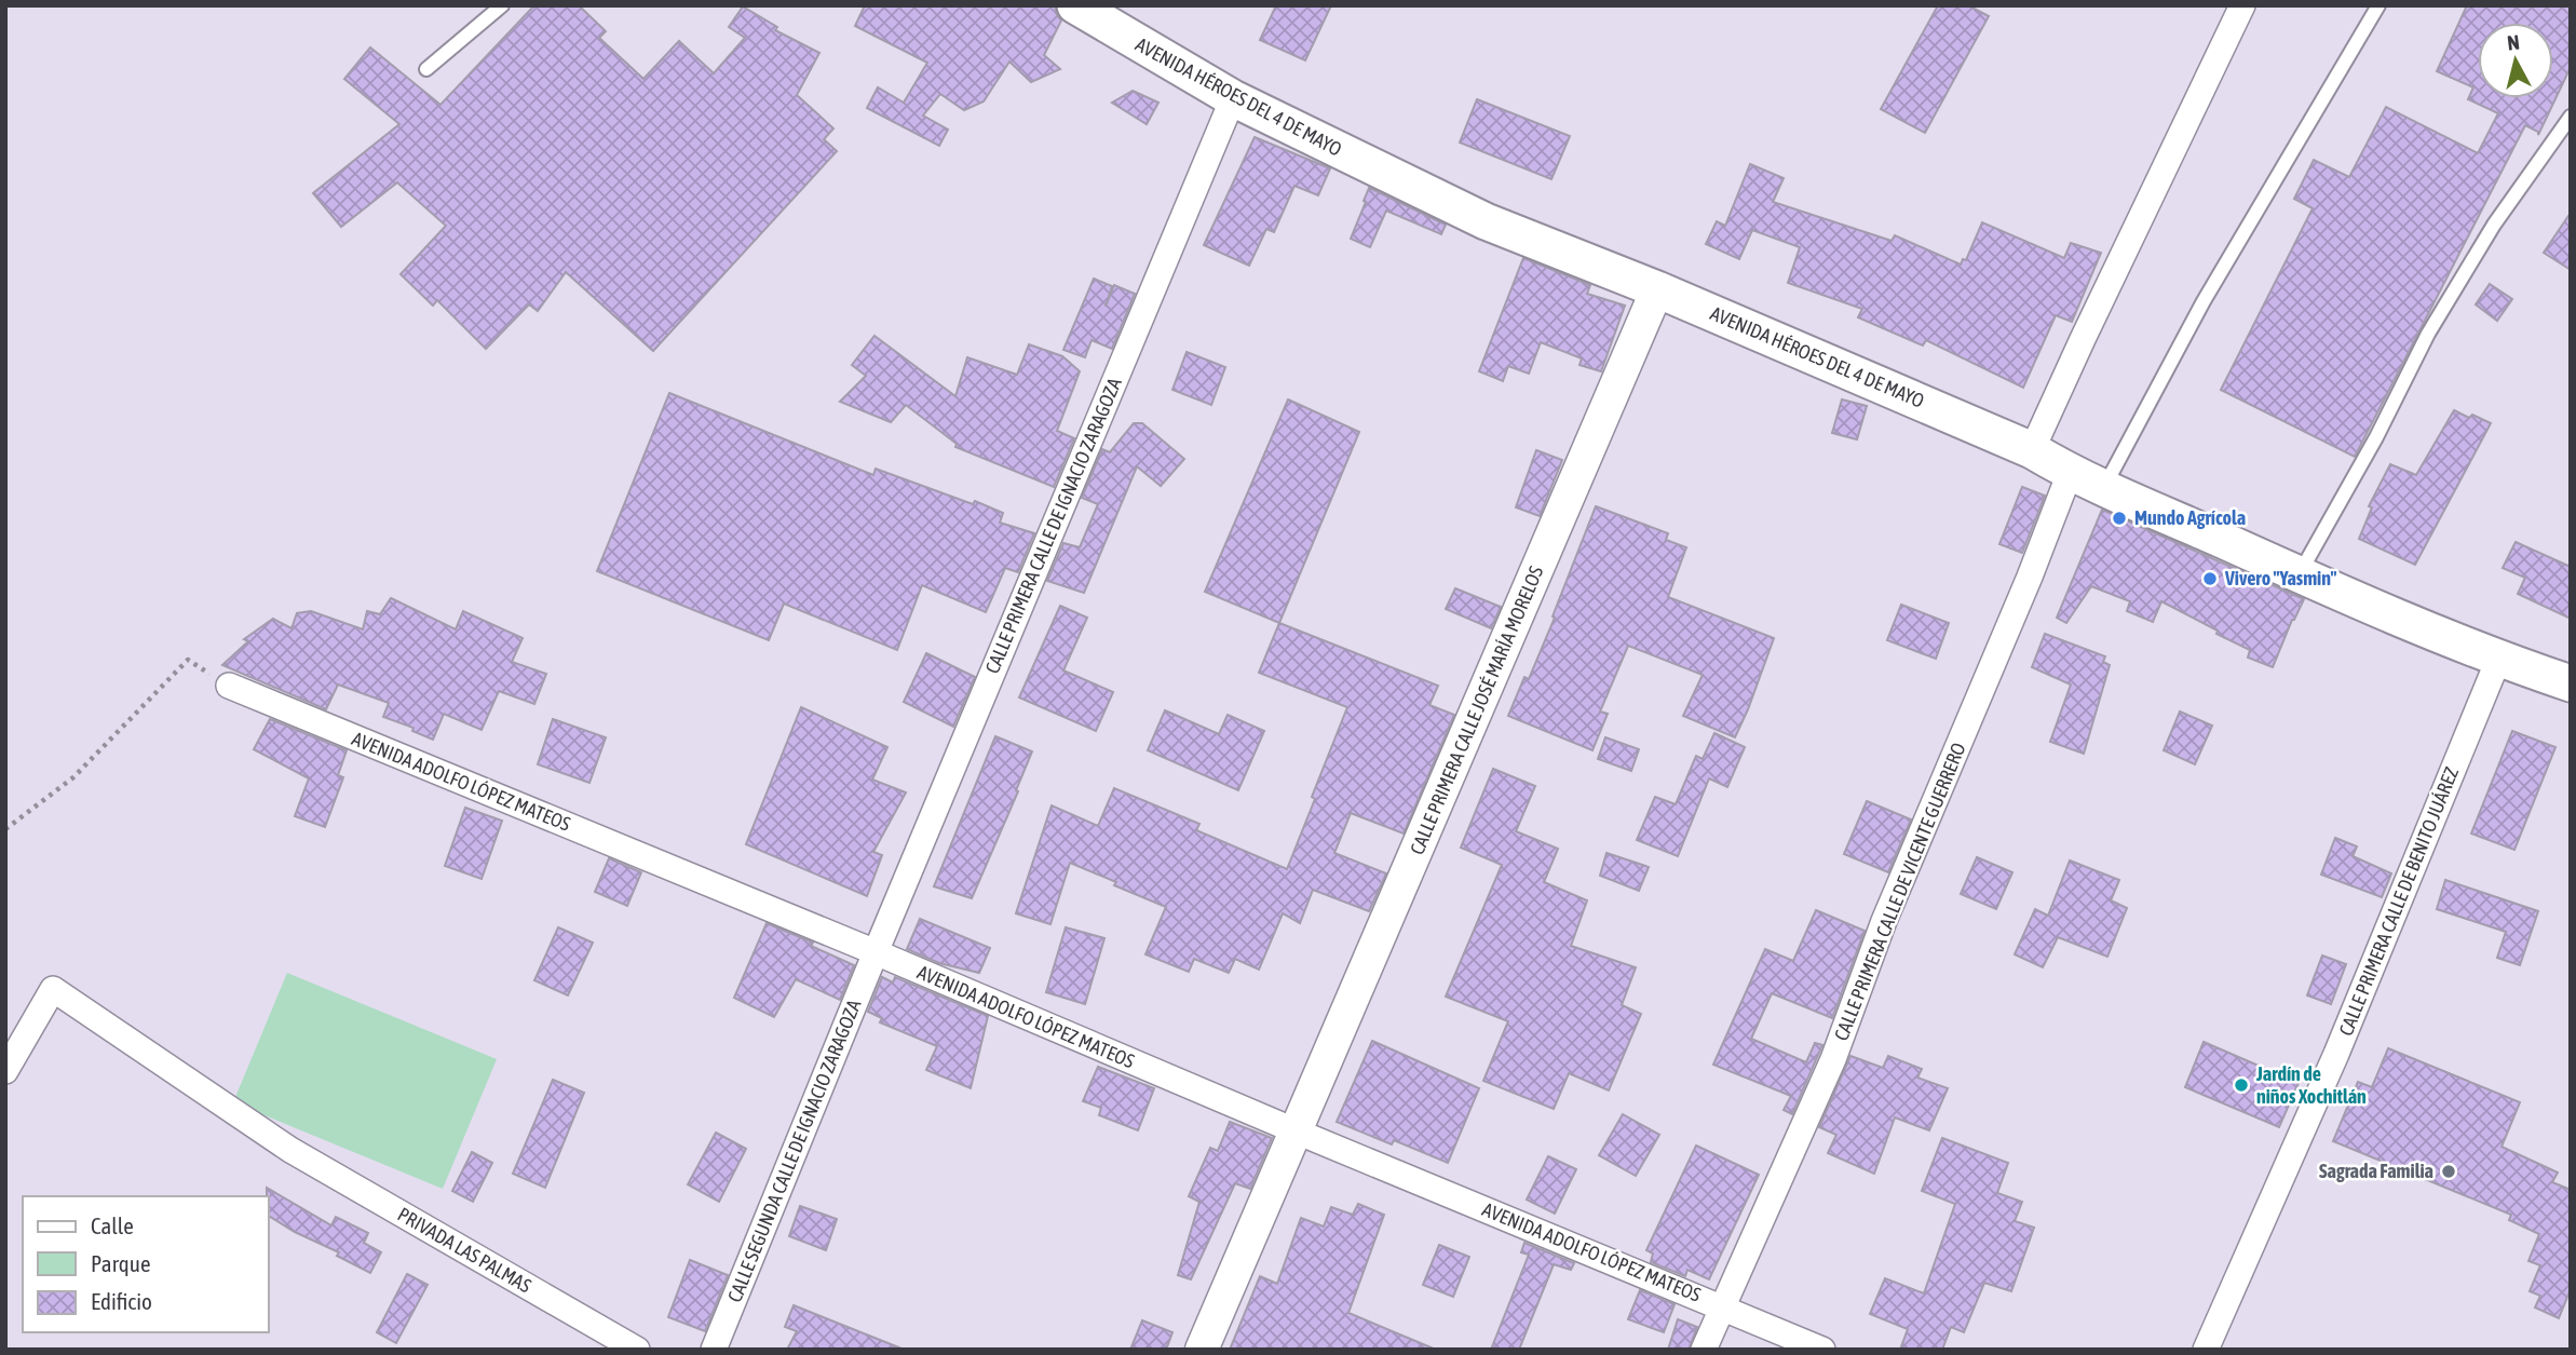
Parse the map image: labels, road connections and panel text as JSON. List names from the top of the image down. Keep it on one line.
{"streets":{"main road":["AVENIDA HÉROES DEL 4 DE MAYO"],"street":["CALLE PRIMERA CALLE DE IGNACIO ZARAGOZA","CALLE PRIMERA CALLE JOSÉ MARÍA MORELOS","AVENIDA ADOLFO LÓPEZ MATEOS","CALLE PRIMERA CALLE DE VICENTE GUERRERO","CALLE PRIMERA CALLE DE BENITO JUÁREZ","CALLE SEGUNDA CALLE DE IGNACIO ZARAGOZA","PRIVADA LAS PALMAS"]},"crossings":[["AVENIDA HÉROES DEL 4 DE MAYO","CALLE PRIMERA CALLE DE IGNACIO ZARAGOZA"],["AVENIDA HÉROES DEL 4 DE MAYO","CALLE PRIMERA CALLE JOSÉ MARÍA MORELOS"],["AVENIDA HÉROES DEL 4 DE MAYO","CALLE PRIMERA CALLE DE VICENTE GUERRERO"],["AVENIDA HÉROES DEL 4 DE MAYO","CALLE PRIMERA CALLE DE BENITO JUÁREZ"],["CALLE PRIMERA CALLE DE IGNACIO ZARAGOZA","AVENIDA ADOLFO LÓPEZ MATEOS"],["CALLE PRIMERA CALLE DE IGNACIO ZARAGOZA","CALLE SEGUNDA CALLE DE IGNACIO ZARAGOZA"],["CALLE PRIMERA CALLE JOSÉ MARÍA MORELOS","AVENIDA ADOLFO LÓPEZ MATEOS"],["AVENIDA ADOLFO LÓPEZ MATEOS","CALLE PRIMERA CALLE DE VICENTE GUERRERO"],["AVENIDA ADOLFO LÓPEZ MATEOS","CALLE SEGUNDA CALLE DE IGNACIO ZARAGOZA"]],"places":["Mundo Agrícola","Vivero \"Yasmin\"","Jardín de niños Xochitlán","Sagrada Familia"],"legend":["Calle","Parque","Edificio"],"north":"top"}
